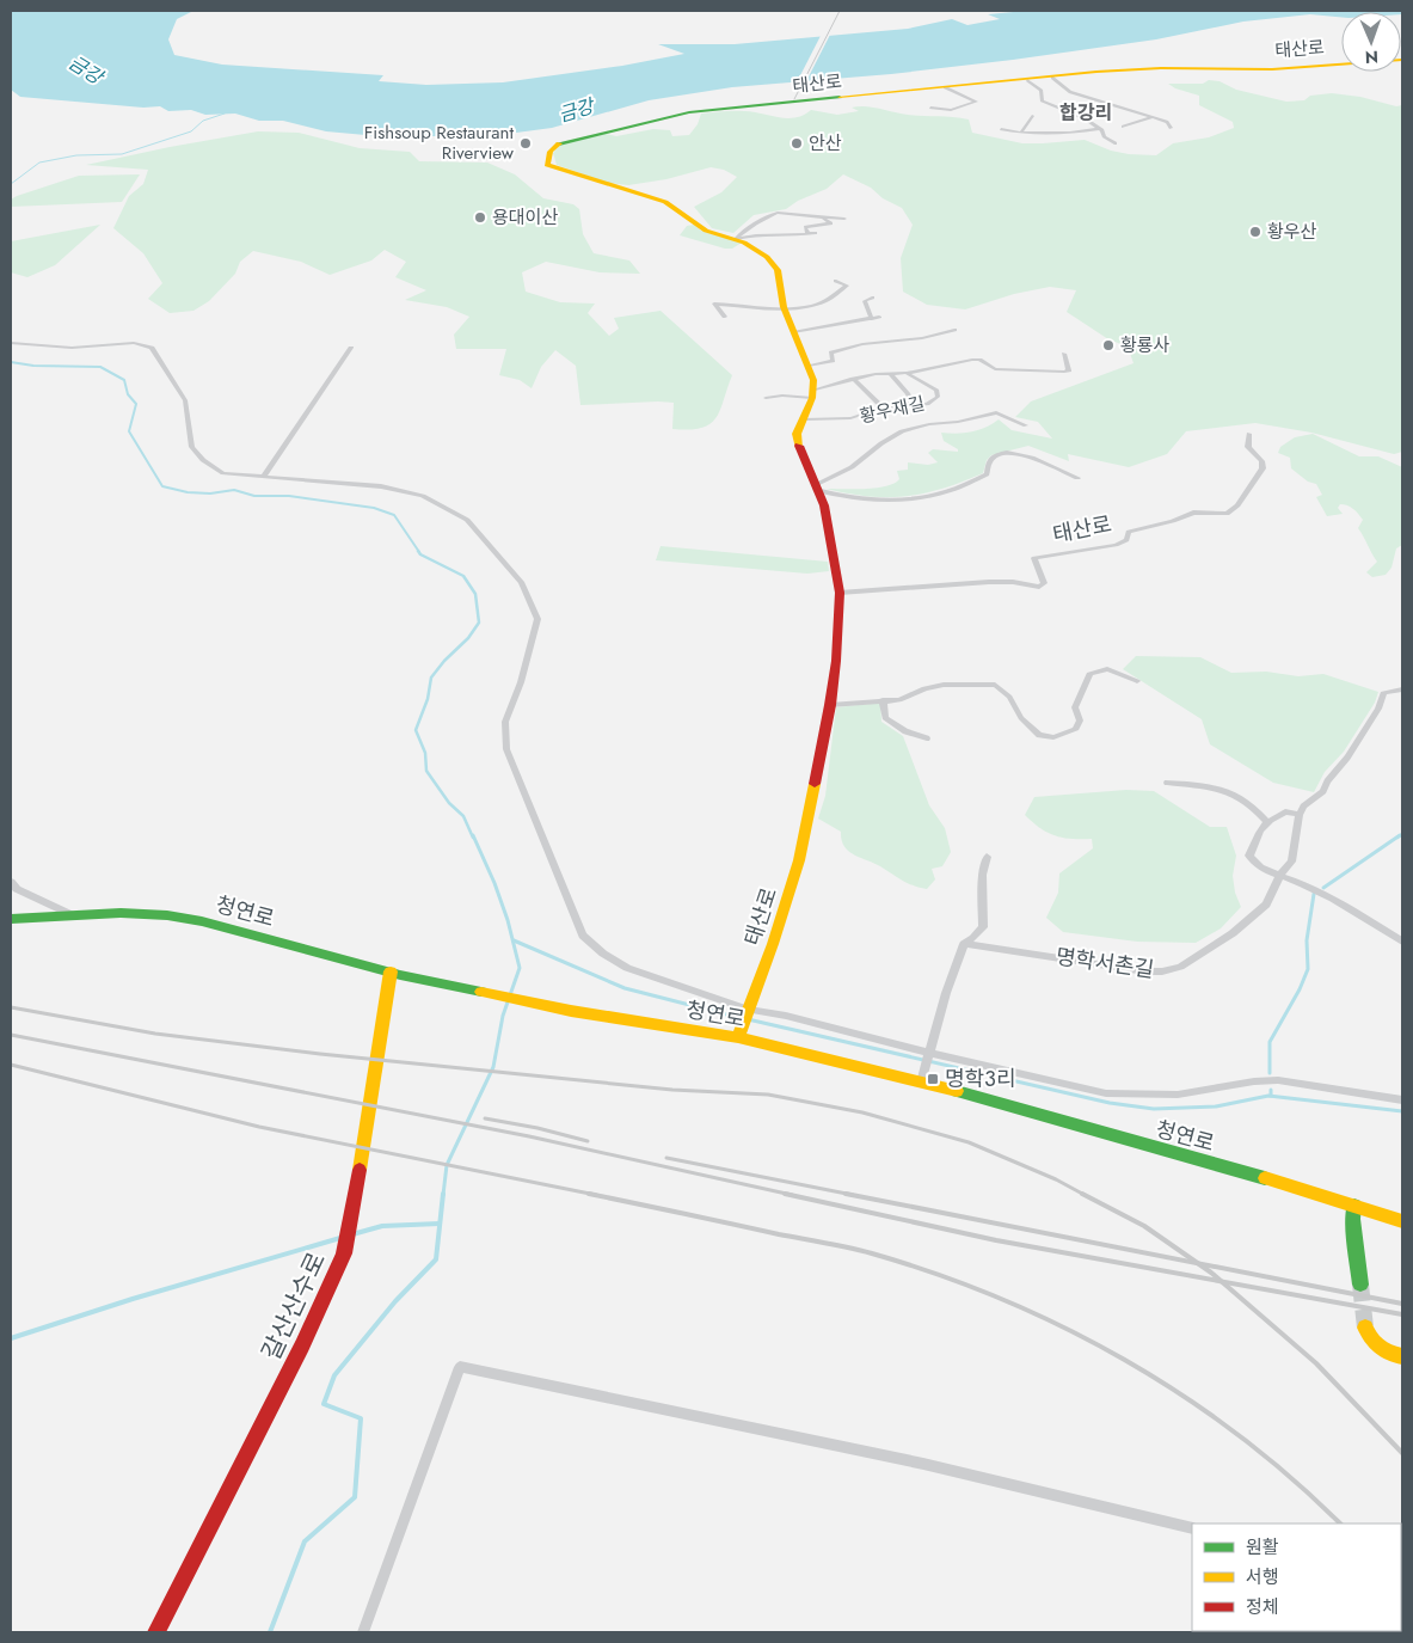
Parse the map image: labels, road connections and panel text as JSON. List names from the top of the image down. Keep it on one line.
{"streets":{"street":["태산로","황우재길","청연로","명학서촌길","갈산산수로"]},"crossings":[["태산로","황우재길"],["태산로","청연로"],["청연로","갈산산수로"]],"districts":["합강리"],"water":["금강"],"places":{"other":["Fishsoup Restaurant Riverview","안산","용대이산","황우산","황룡사"],"transit":["명학3리"]},"legend":["원활","서행","정체"],"north":"bottom"}
